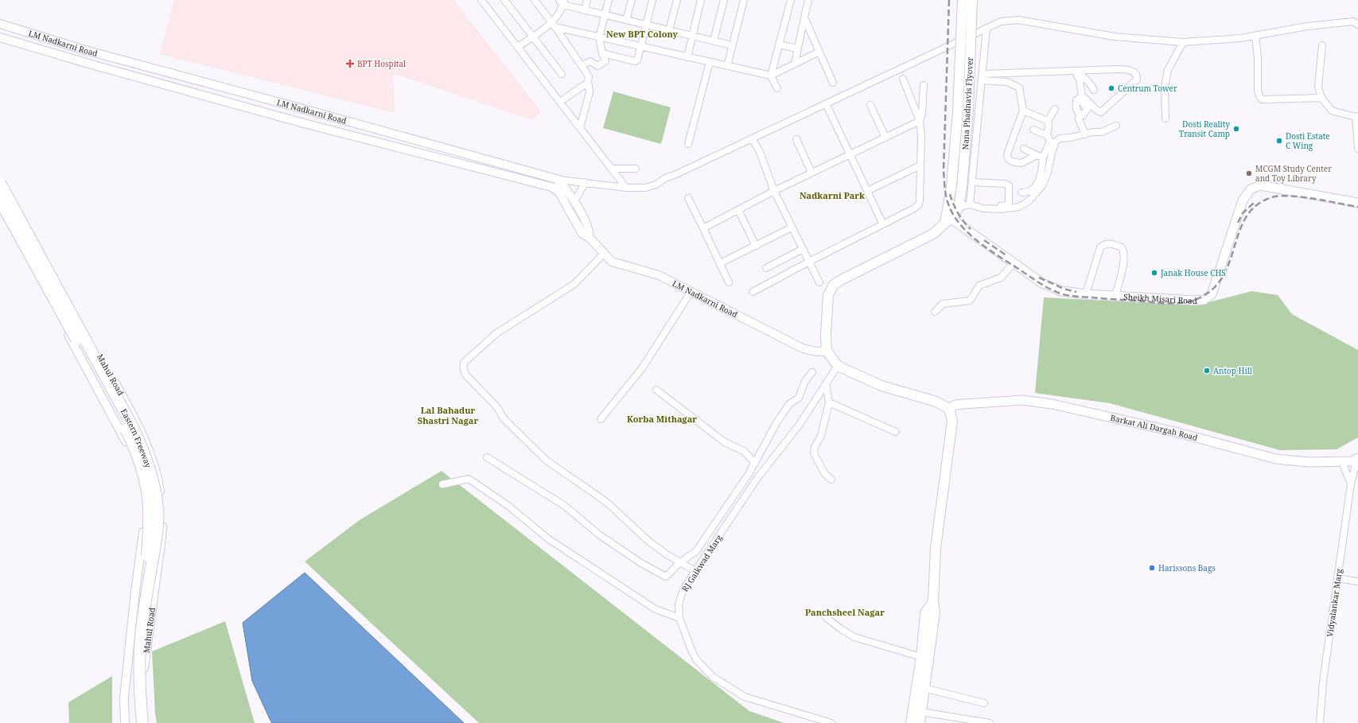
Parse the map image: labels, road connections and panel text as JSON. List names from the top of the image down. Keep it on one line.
{"streets":{"highway":["Eastern Freeway"],"main road":["Nana Phadnavis Flyover","Sheikh Misari Road","Barkat Ali Dargah Road"],"street":["LM Nadkarni Road","Mahul Road","RJ Gaikwad Marg","Vidyalankar Marg"]},"crossings":[["Nana Phadnavis Flyover","Sheikh Misari Road"],["Mahul Road","Eastern Freeway"],["Barkat Ali Dargah Road","Vidyalankar Marg"]],"districts":["New BPT Colony","Nadkarni Park","Lal Bahadur Shastri Nagar","Korba Mithagar","Panchsheel Nagar"],"places":{"health":["BPT Hospital"],"other":["Centrum Tower","Dosti Reality Transit Camp","Dosti Estate C Wing","MCGM Study Center and Toy Library","Janak House CHS","Antop Hill","Harissons Bags"]}}
